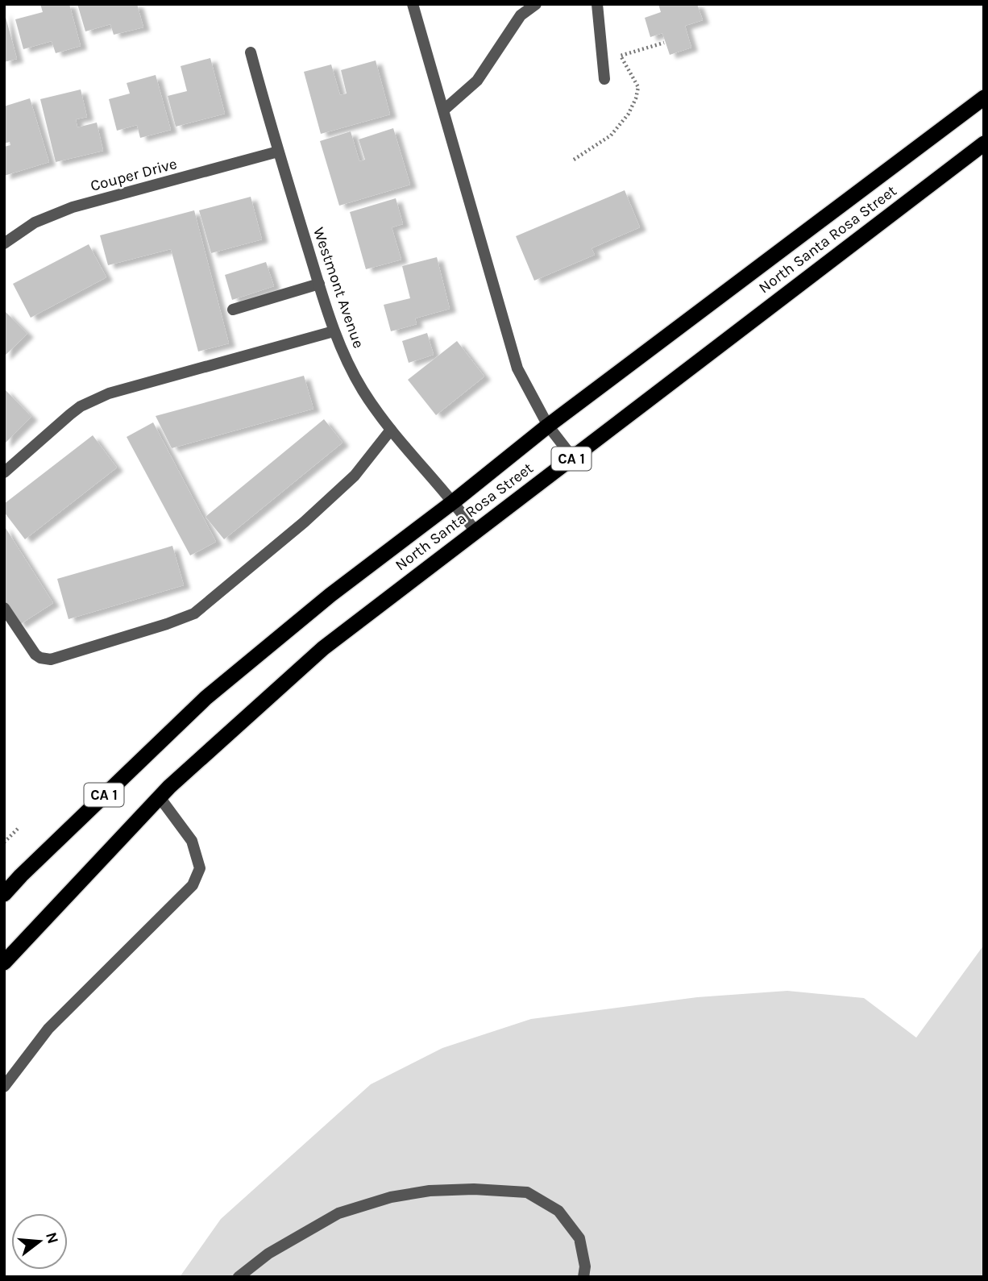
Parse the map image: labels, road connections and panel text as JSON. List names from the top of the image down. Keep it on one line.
{"streets":{"highway":["North Santa Rosa Street","CA 1"],"street":["Couper Drive","Westmont Avenue"]},"crossings":[["Couper Drive","Westmont Avenue"],["North Santa Rosa Street","Westmont Avenue"]],"north":"right"}
